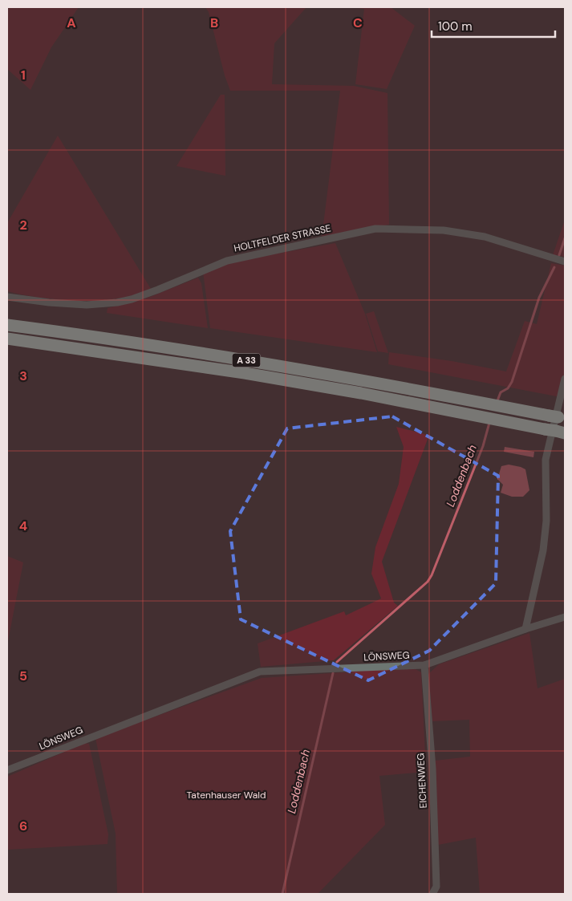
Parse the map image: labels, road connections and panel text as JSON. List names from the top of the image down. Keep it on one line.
{"streets":{"highway":["A 33"],"street":["HOLTFELDER STRASSE","LÖNSWEG","EICHENWEG"]},"crossings":[["LÖNSWEG","EICHENWEG"]],"water":["Loddenbach"],"parks":["Tatenhauser Wald"],"scale_bar":"100 m","grid":{"columns":["A","B","C"],"rows":["1","2","3","4","5","6"]}}
